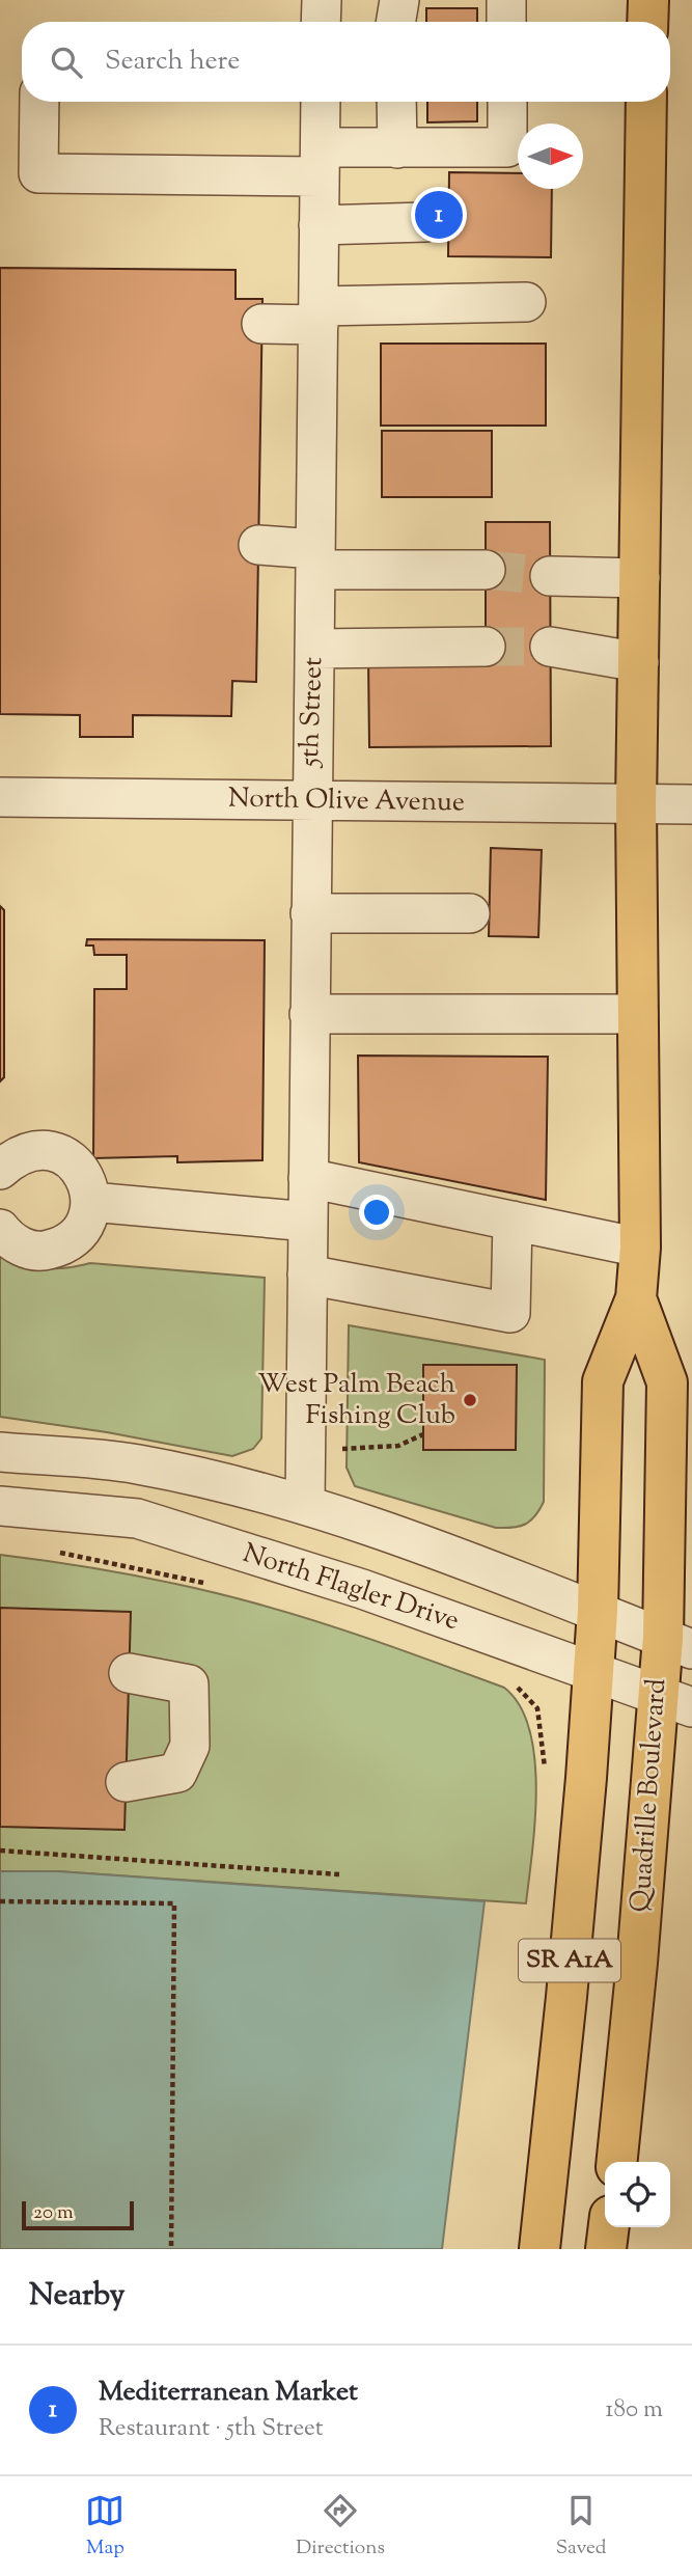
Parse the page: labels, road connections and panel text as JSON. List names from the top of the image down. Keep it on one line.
{"streets":{"main road":["Quadrille Boulevard","SR A1A"],"street":["5th Street","North Olive Avenue","North Flagler Drive"]},"crossings":[["5th Street","North Olive Avenue"],["North Olive Avenue","SR A1A"],["North Flagler Drive","Quadrille Boulevard"],["North Flagler Drive","SR A1A"],["Quadrille Boulevard","SR A1A"]],"places":["West Palm Beach Fishing Club"],"scale_bar":"20 m","north":"right","page":{"search":"Search here","pins":"1","scale":"20 m","heading":"Nearby","list":[{"mark":"1","name":"Mediterranean Market","note":"Restaurant · 5th Street","value":"180 m"}],"nav":["Map","Directions","Saved"]}}
